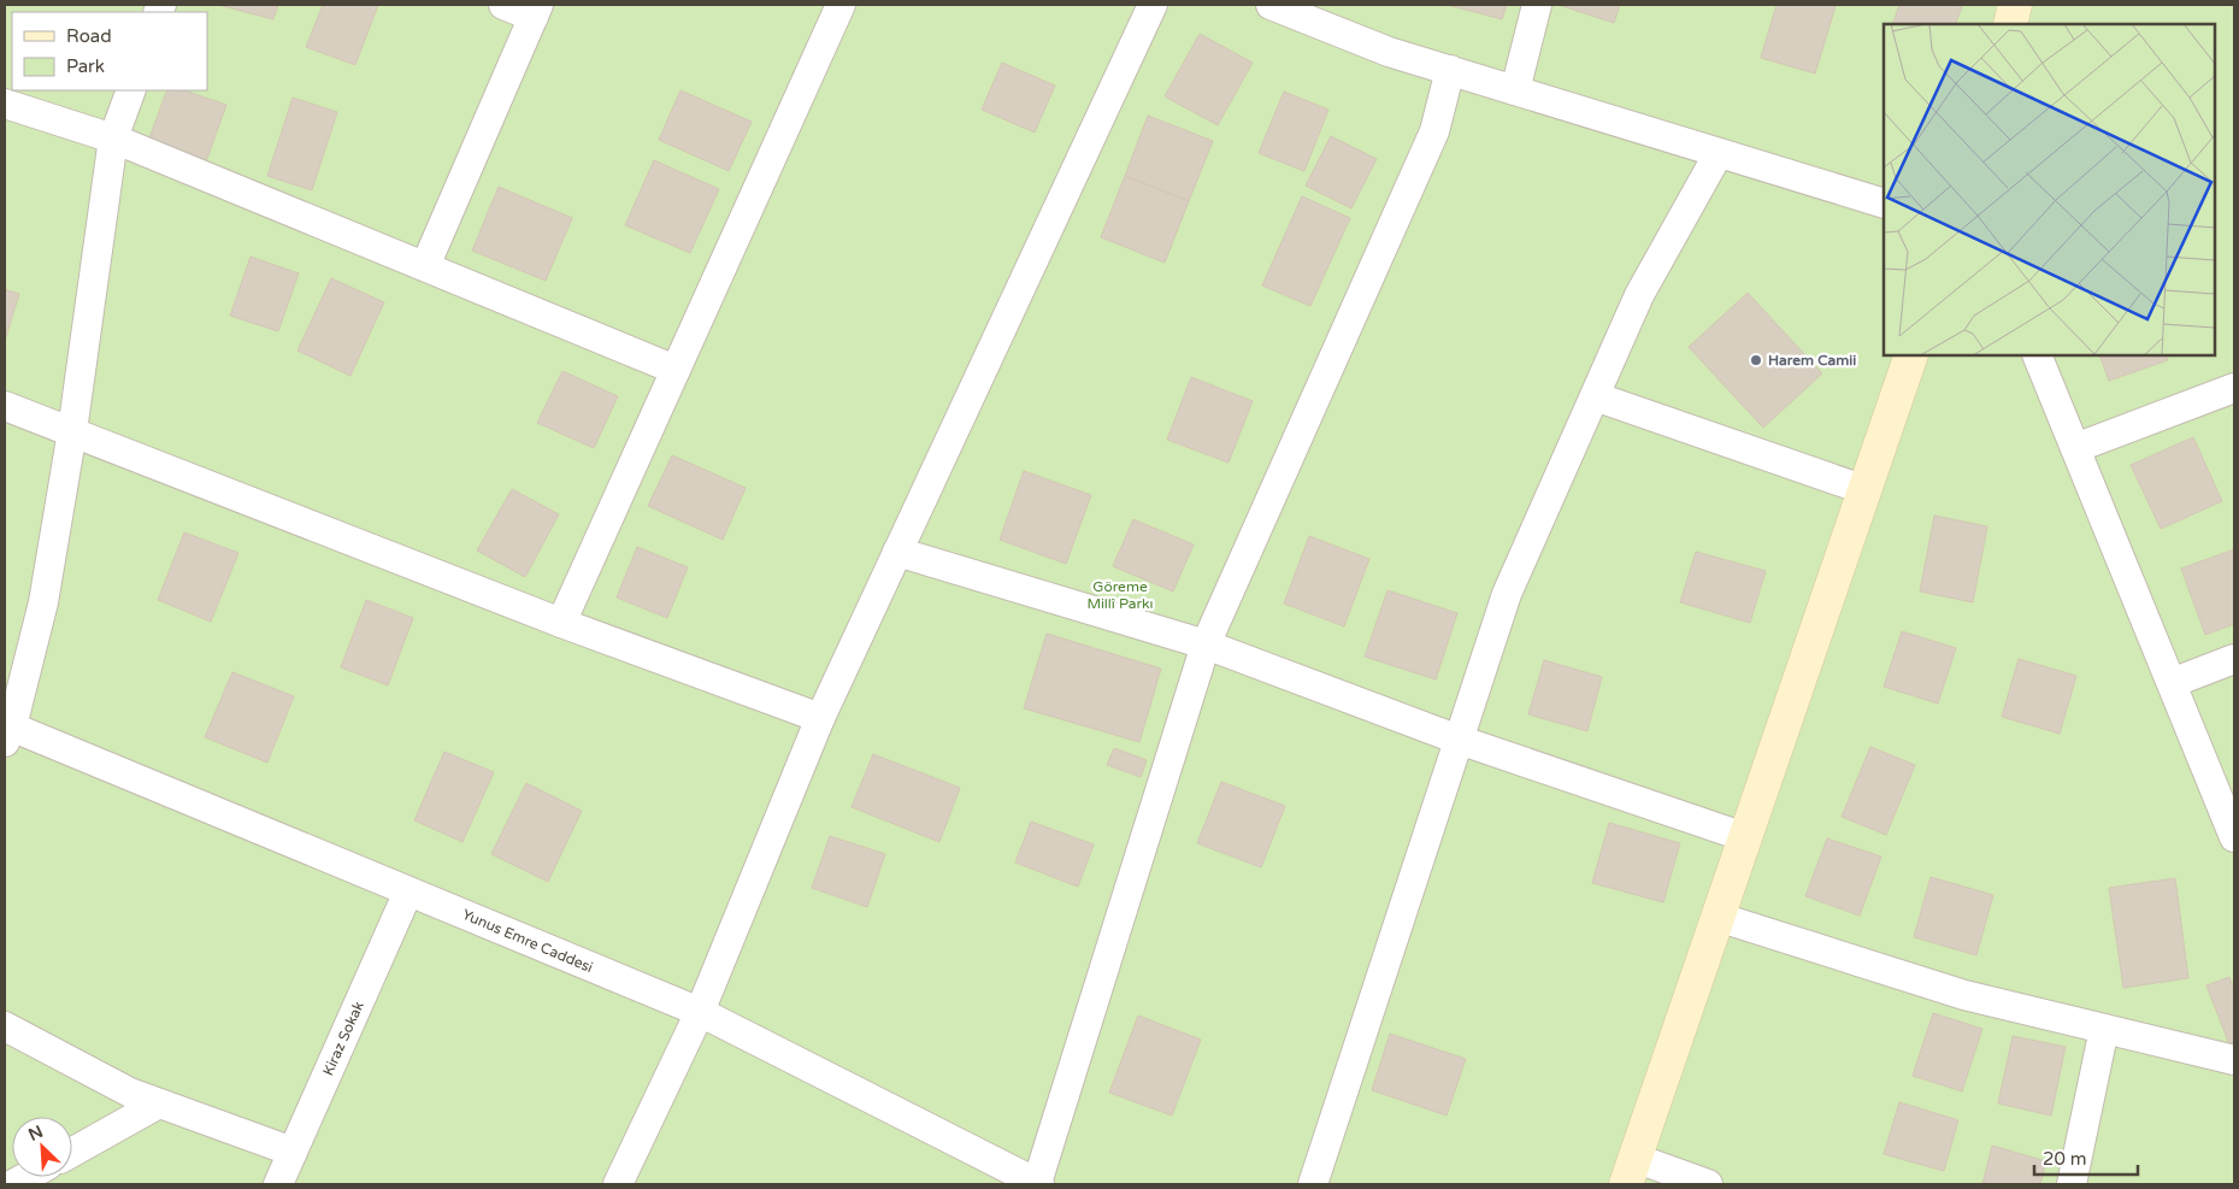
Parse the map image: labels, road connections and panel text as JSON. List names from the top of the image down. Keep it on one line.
{"streets":{"street":["Yunus Emre Caddesi","Kiraz Sokak"]},"crossings":[["Yunus Emre Caddesi","Kiraz Sokak"]],"parks":["Göreme Millî Parkı"],"places":["Harem Camii"],"legend":["Road","Park"],"scale_bar":"20 m","north":"top left"}
